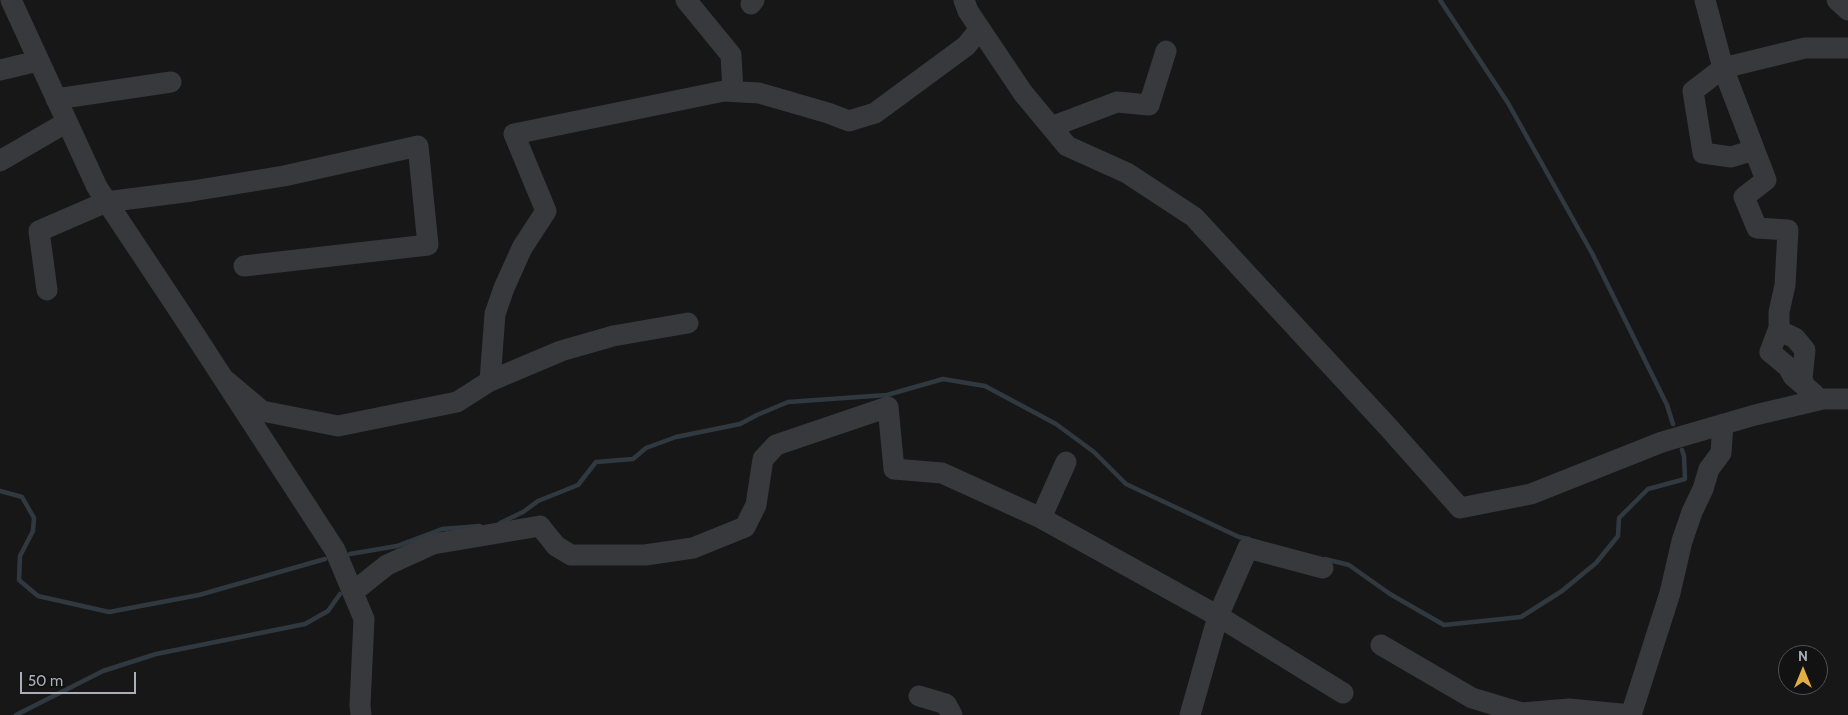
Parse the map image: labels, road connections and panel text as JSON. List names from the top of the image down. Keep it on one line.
{"scale_bar":"50 m","north":"top"}
